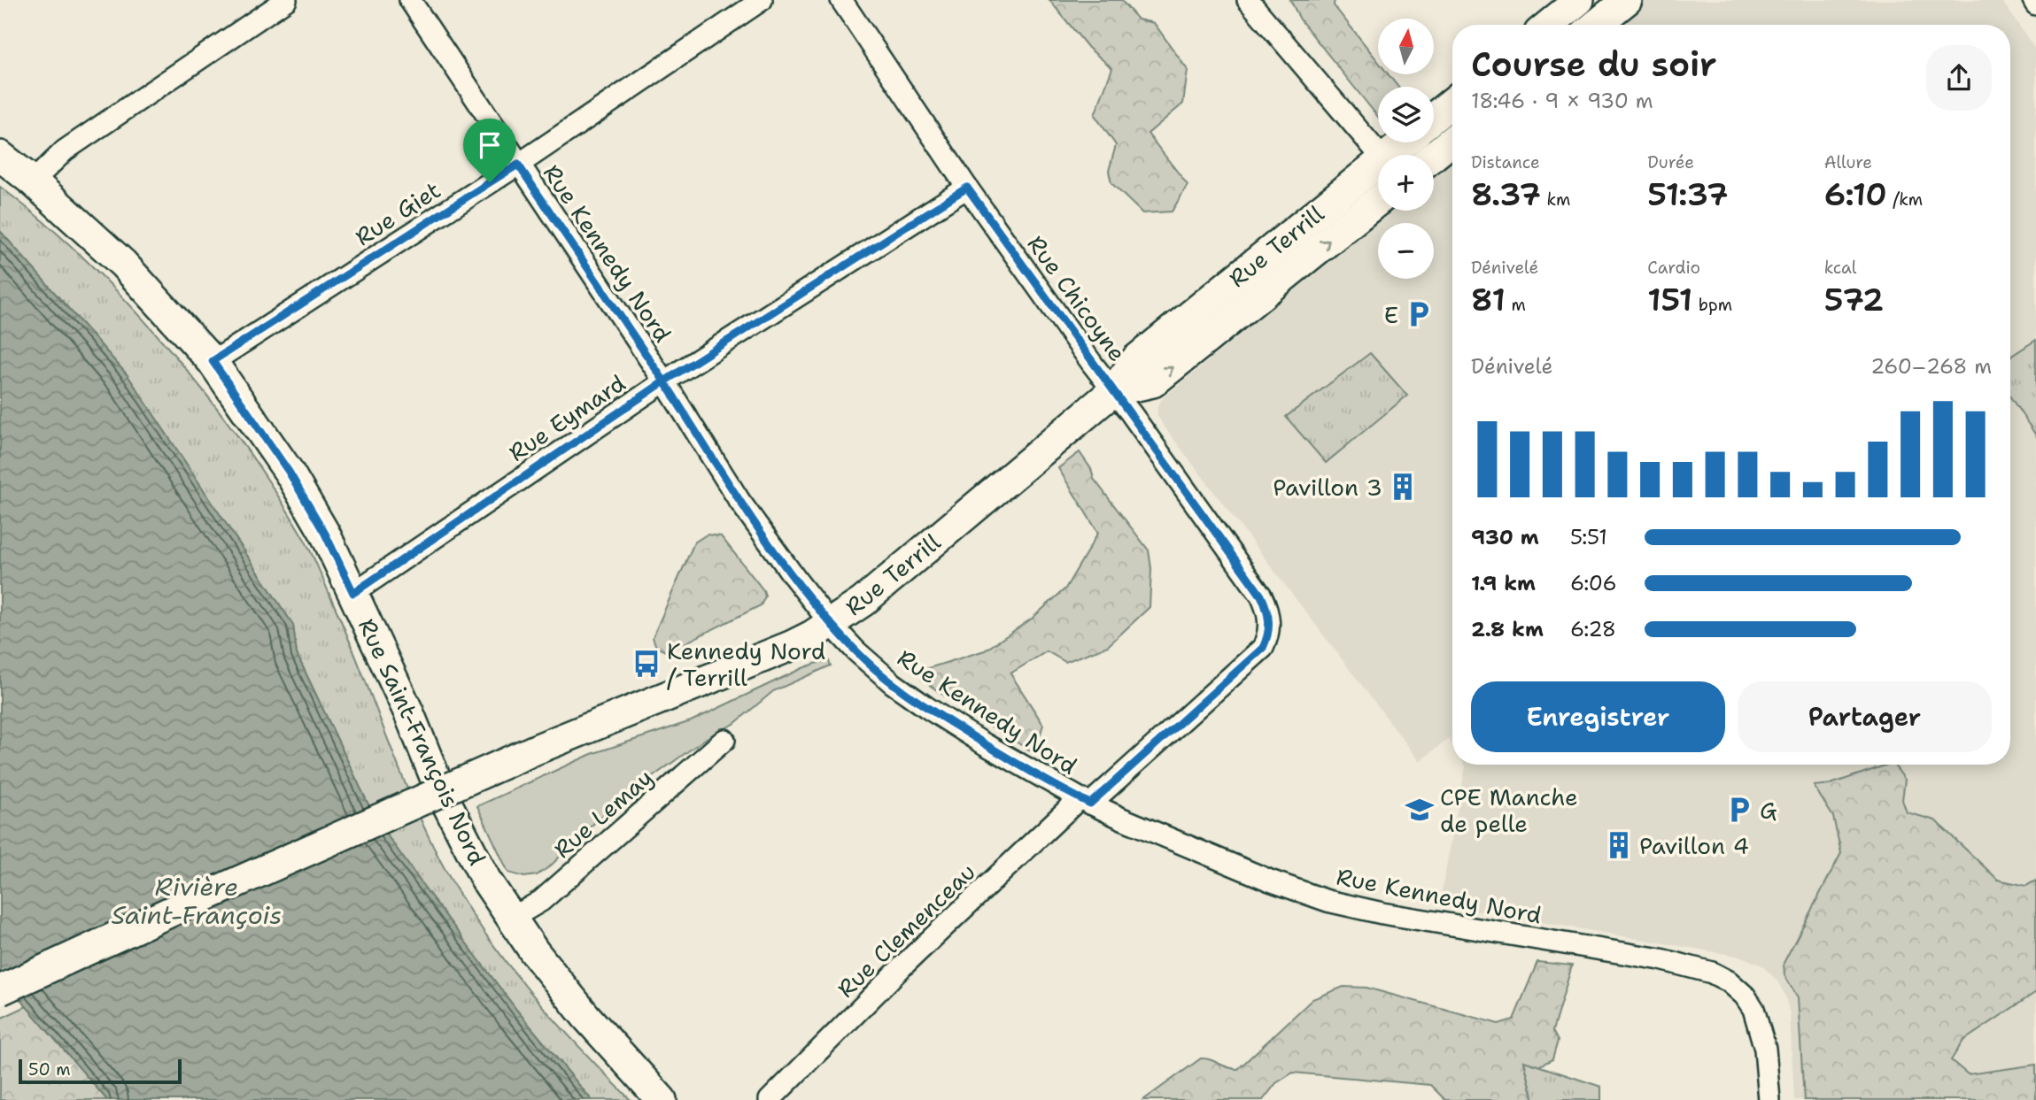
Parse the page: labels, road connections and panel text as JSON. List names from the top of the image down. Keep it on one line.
{"streets":{"street":["Rue Giet","Rue Terrill","Rue Kennedy Nord","Rue Chicoyne","Rue Eymard","Rue Saint-François Nord","Rue Lemay","Rue Clemenceau"]},"crossings":[["Rue Giet","Rue Kennedy Nord"],["Rue Giet","Rue Saint-François Nord"],["Rue Terrill","Rue Kennedy Nord"],["Rue Terrill","Rue Chicoyne"],["Rue Kennedy Nord","Rue Eymard"],["Rue Kennedy Nord","Rue Clemenceau"],["Rue Chicoyne","Rue Eymard"],["Rue Chicoyne","Rue Clemenceau"],["Rue Eymard","Rue Saint-François Nord"],["Rue Saint-François Nord","Rue Lemay"]],"water":["Rivière Saint-François"],"places":{"parking":["E","G"],"building":["Pavillon 3","Pavillon 4"],"bus stop":["Kennedy Nord / Terrill"],"school or university":["CPE Manche de pelle"]},"scale_bar":"50 m","north":"top","page":{"map_buttons":["+","−"],"heading":["Course du soir","18:46 · 9 × 930 m"],"stats":[["Distance","8.37 km"],["Durée","51:37"],["Allure","6:10 /km"],["Dénivelé","81 m"],["Cardio","151 bpm"],["kcal","572"]],"chart":["Dénivelé","260–268 m"],"list":[{"name":"930 m","note":"5:51"},{"name":"1.9 km","note":"6:06"},{"name":"2.8 km","note":"6:28"}],"buttons":["Enregistrer","Partager"],"scale":"50 m"}}
